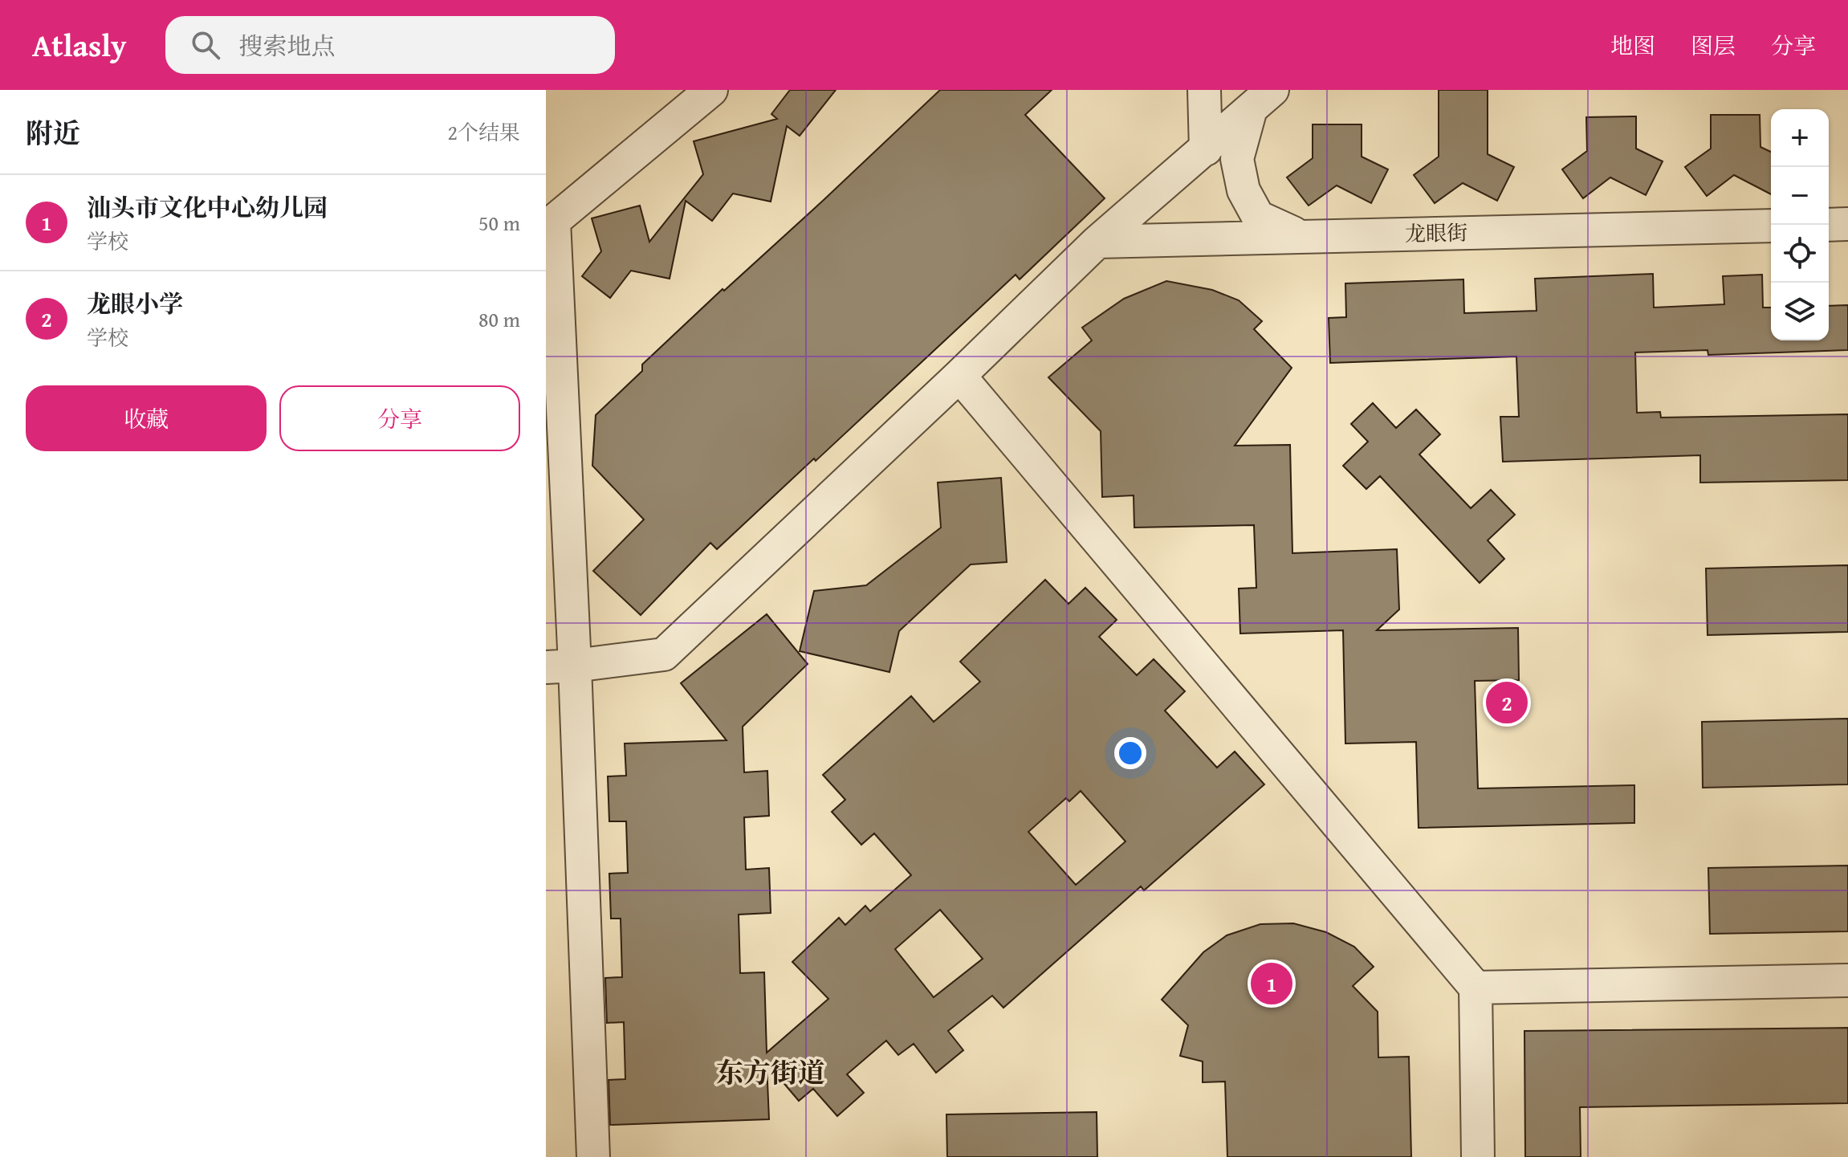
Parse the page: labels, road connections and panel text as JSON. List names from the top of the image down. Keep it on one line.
{"streets":{"street":["龙眼街"]},"districts":["东方街道"],"page":{"header":"Atlasly","search":"搜索地点","nav":["地图","图层","分享"],"heading":["附近","2个结果"],"map_buttons":["+","−"],"list":[{"mark":"1","name":"汕头市文化中心幼儿园","note":"学校","value":"50 m"},{"mark":"2","name":"龙眼小学","note":"学校","value":"80 m"}],"buttons":["收藏","分享"],"pins":["2","1"]}}
